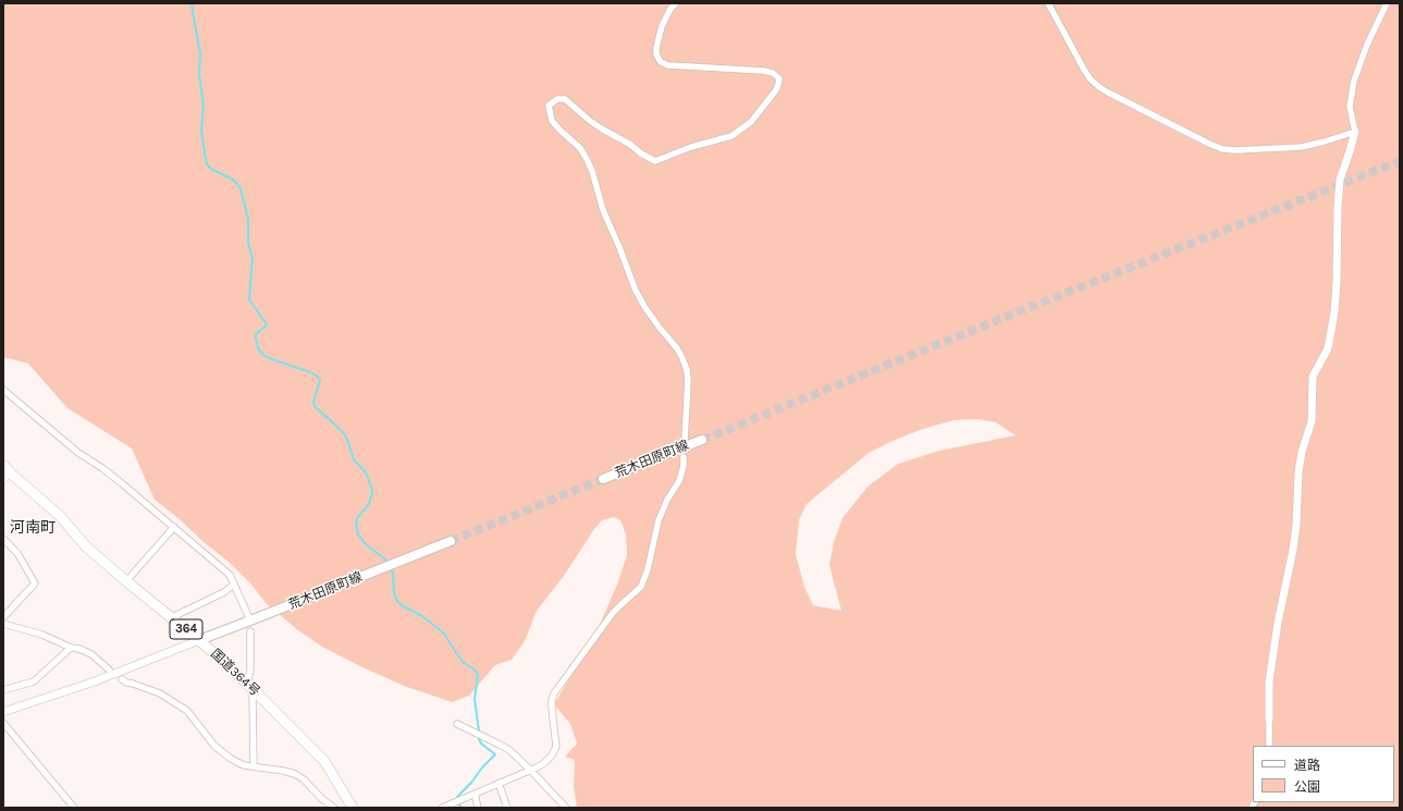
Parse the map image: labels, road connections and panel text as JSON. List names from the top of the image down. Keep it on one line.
{"streets":{"highway":["364","国道364号"],"main road":["荒木田原町線"]},"crossings":[["荒木田原町線","国道364号"]],"districts":["河南町"],"legend":["道路","公園"]}
